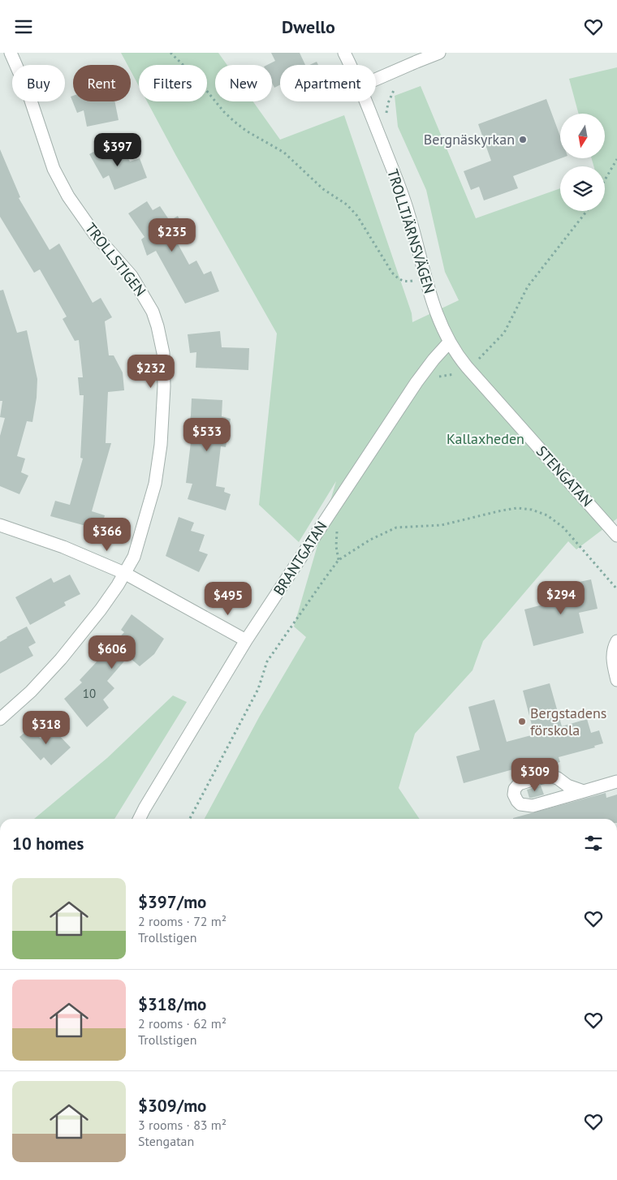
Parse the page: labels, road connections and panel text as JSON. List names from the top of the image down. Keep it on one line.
{"streets":{"street":["TROLLTJÄRNSVÄGEN","TROLLSTIGEN","STENGATAN","BRANTGATAN"]},"crossings":[["TROLLTJÄRNSVÄGEN","STENGATAN"],["TROLLTJÄRNSVÄGEN","BRANTGATAN"],["STENGATAN","BRANTGATAN"]],"parks":["Kallaxheden"],"places":["Bergnäskyrkan","Bergstadens förskola"],"house_numbers":["10"],"north":"bottom","page":{"header":"Dwello","chip":["Buy","Rent","Filters","New","Apartment"],"price":["$397","$235","$232","$533","$366","$294","$495","$606","$318","$309"],"heading":"10 homes","list":[{"name":"$397/mo","note":"2 rooms · 72 m² · Trollstigen"},{"name":"$318/mo","note":"2 rooms · 62 m² · Trollstigen"},{"name":"$309/mo","note":"3 rooms · 83 m² · Stengatan"}]}}
